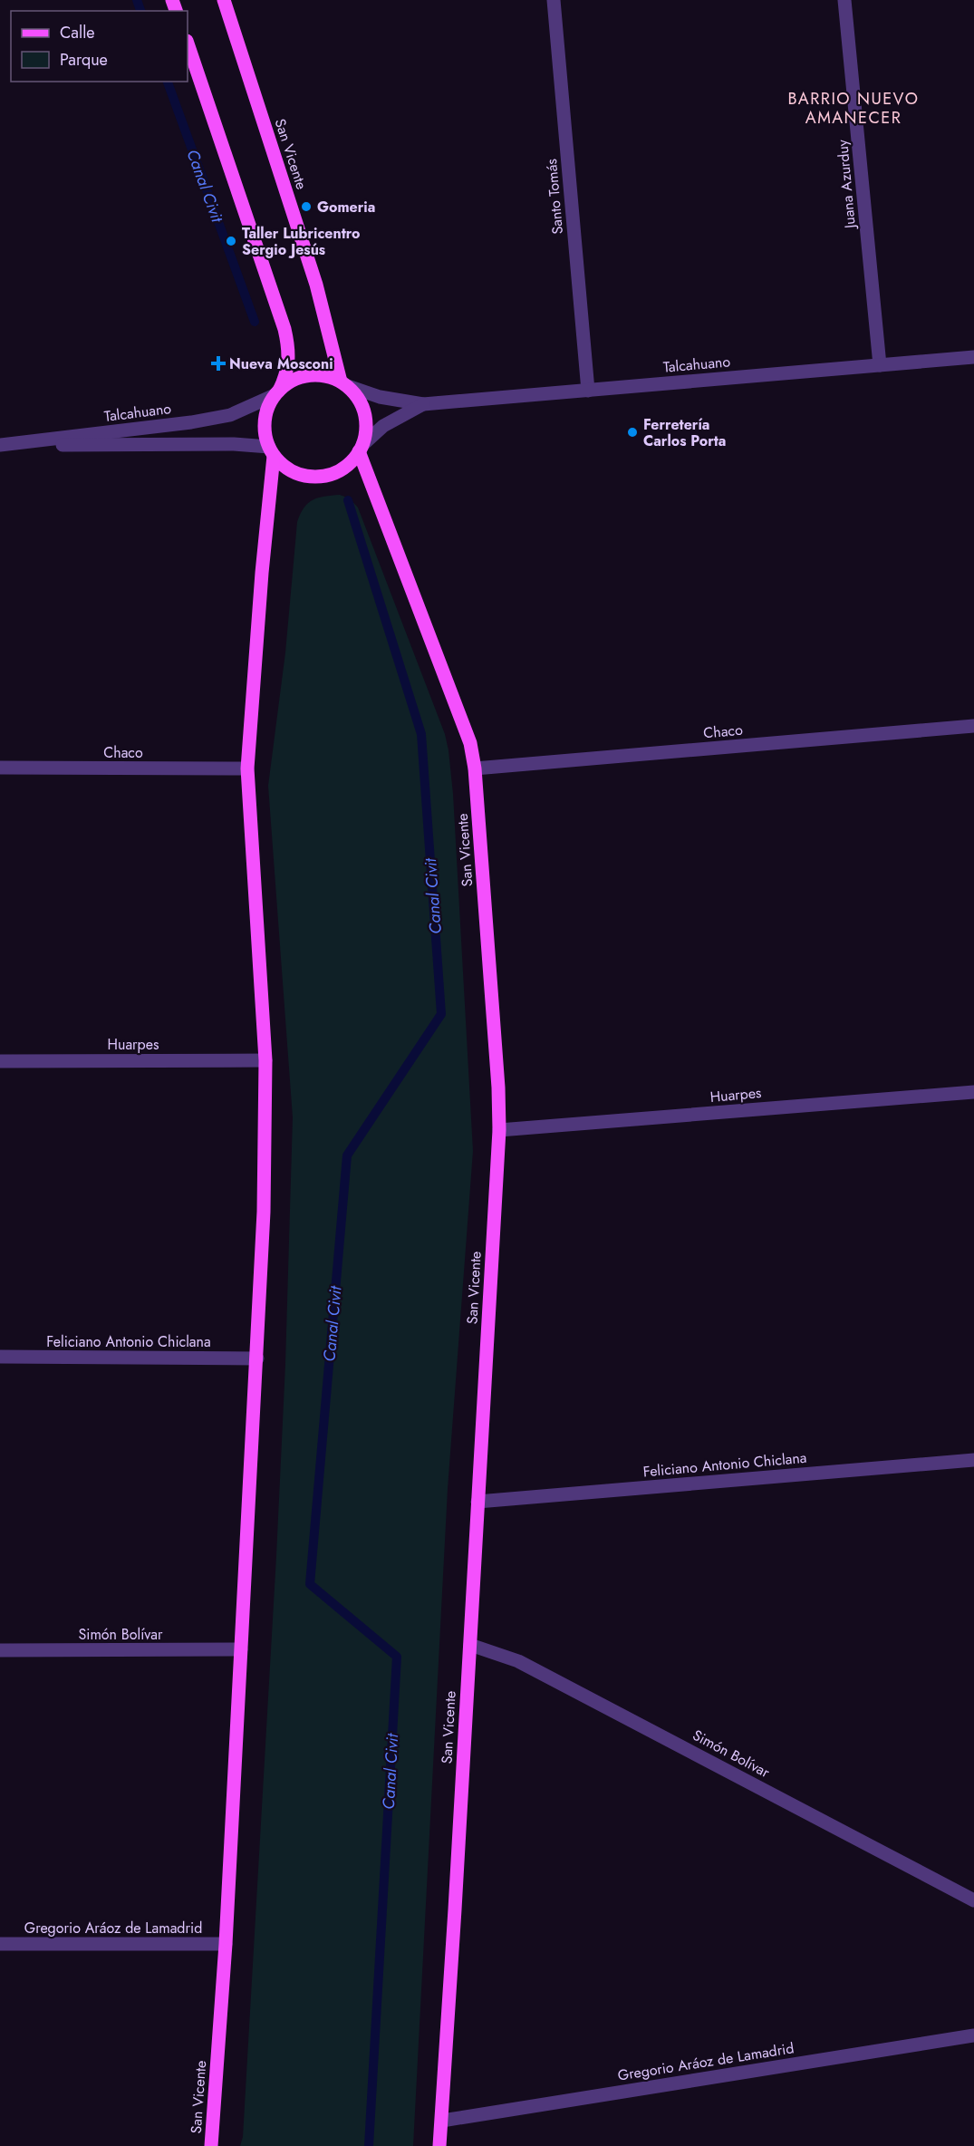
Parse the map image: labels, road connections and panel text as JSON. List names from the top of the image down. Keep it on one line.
{"streets":{"main road":["San Vicente"],"street":["Juana Azurduy","Santo Tomás","Talcahuano","Chaco","Huarpes","Feliciano Antonio Chiclana","Simón Bolívar","Gregorio Aráoz de Lamadrid"]},"crossings":[["San Vicente","Talcahuano"],["San Vicente","Chaco"],["San Vicente","Huarpes"],["San Vicente","Feliciano Antonio Chiclana"],["San Vicente","Simón Bolívar"],["San Vicente","Gregorio Aráoz de Lamadrid"],["Juana Azurduy","Talcahuano"],["Santo Tomás","Talcahuano"]],"districts":["BARRIO NUEVO AMANECER"],"water":["Canal Civit"],"places":{"other":["Gomeria","Taller Lubricentro Sergio Jesús","Ferretería Carlos Porta"],"health":["Nueva Mosconi"]},"legend":["Calle","Parque"]}
